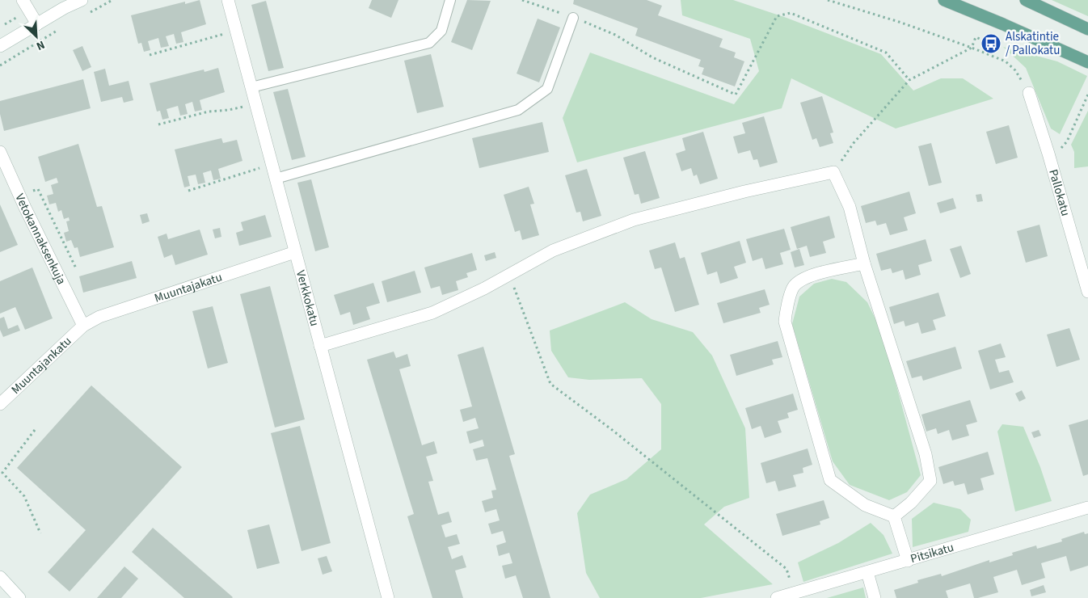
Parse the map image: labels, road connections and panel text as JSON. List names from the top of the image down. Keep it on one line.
{"streets":{"street":["Pallokatu","Vetokannaksenkuja","Muuntajakatu","Verkkokatu","Muuntajankatu","Pitsikatu"]},"crossings":[["Vetokannaksenkuja","Muuntajakatu"],["Vetokannaksenkuja","Muuntajankatu"],["Muuntajakatu","Verkkokatu"],["Muuntajakatu","Muuntajankatu"]],"places":{"bus stop":["Alskatintie / Pallokatu"]},"north":"bottom right"}
